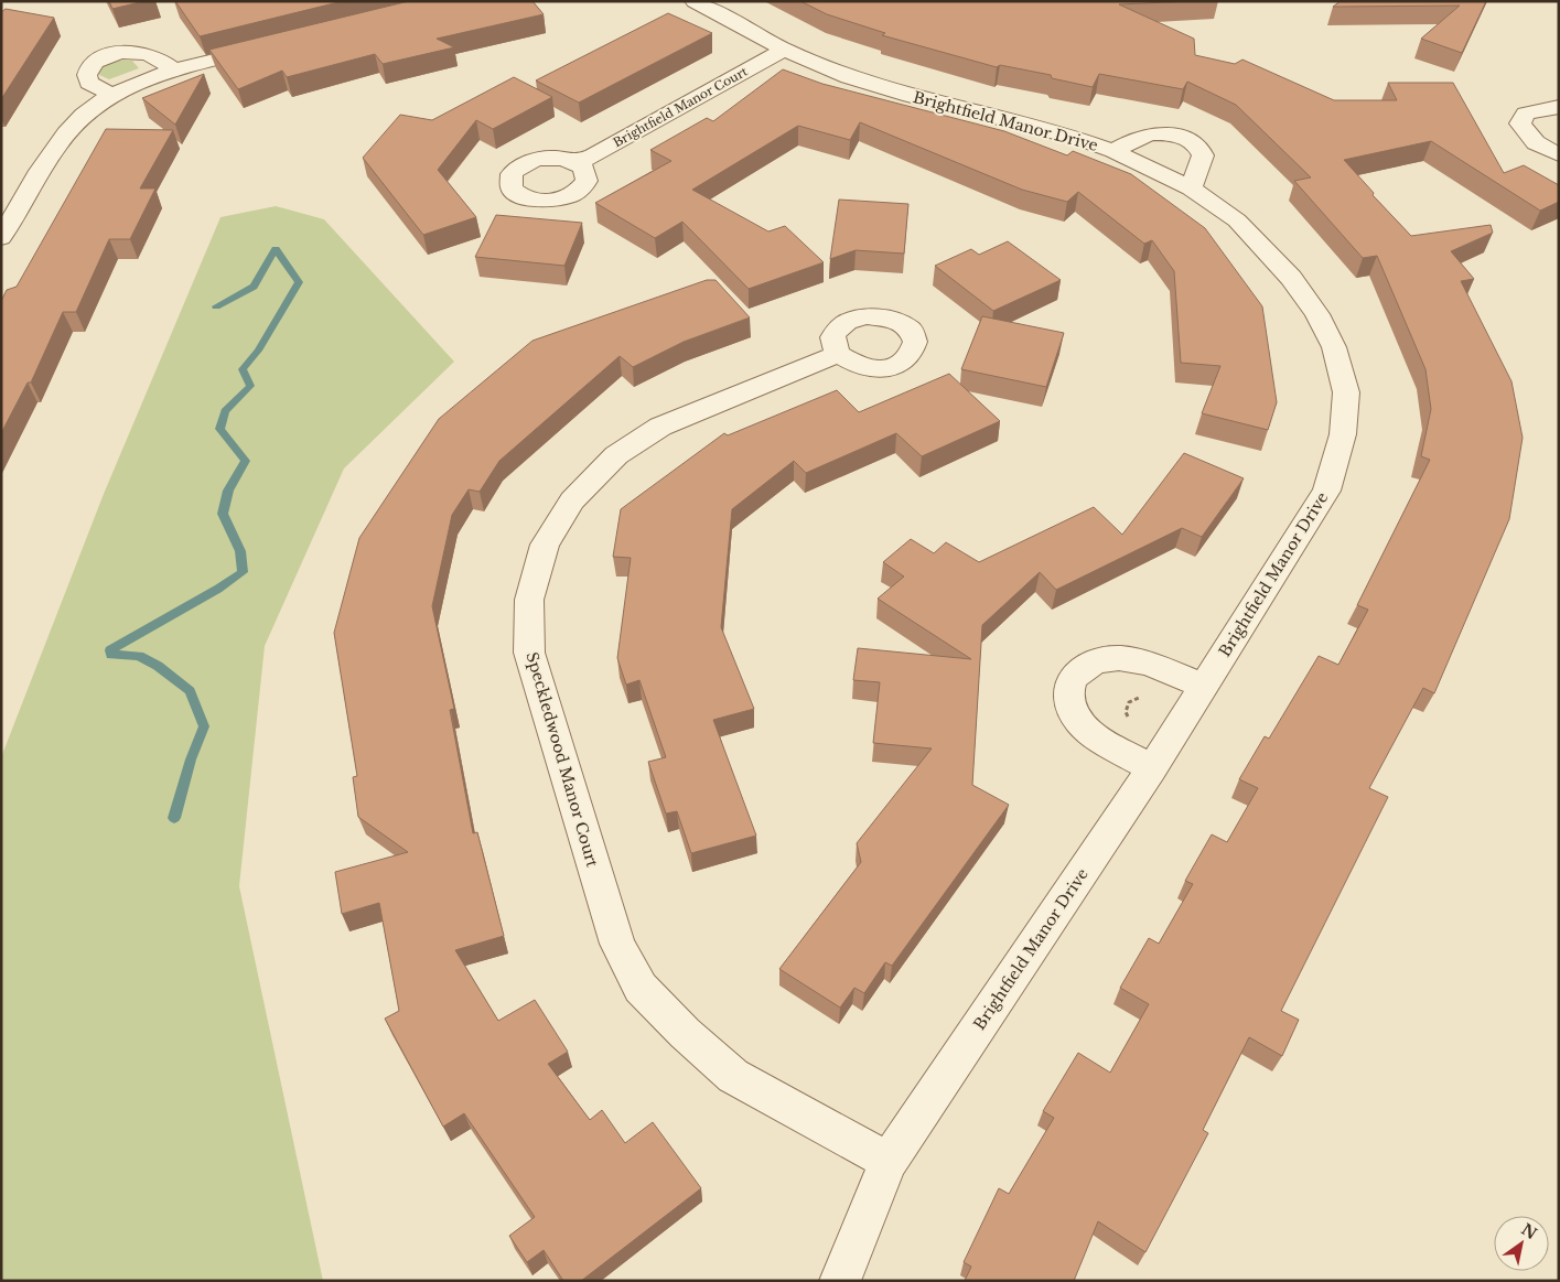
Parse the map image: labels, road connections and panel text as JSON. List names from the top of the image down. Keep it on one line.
{"streets":{"street":["Brightfield Manor Court","Brightfield Manor Drive","Speckledwood Manor Court"]},"crossings":[["Brightfield Manor Court","Brightfield Manor Drive"],["Brightfield Manor Drive","Speckledwood Manor Court"]],"north":"top right"}
